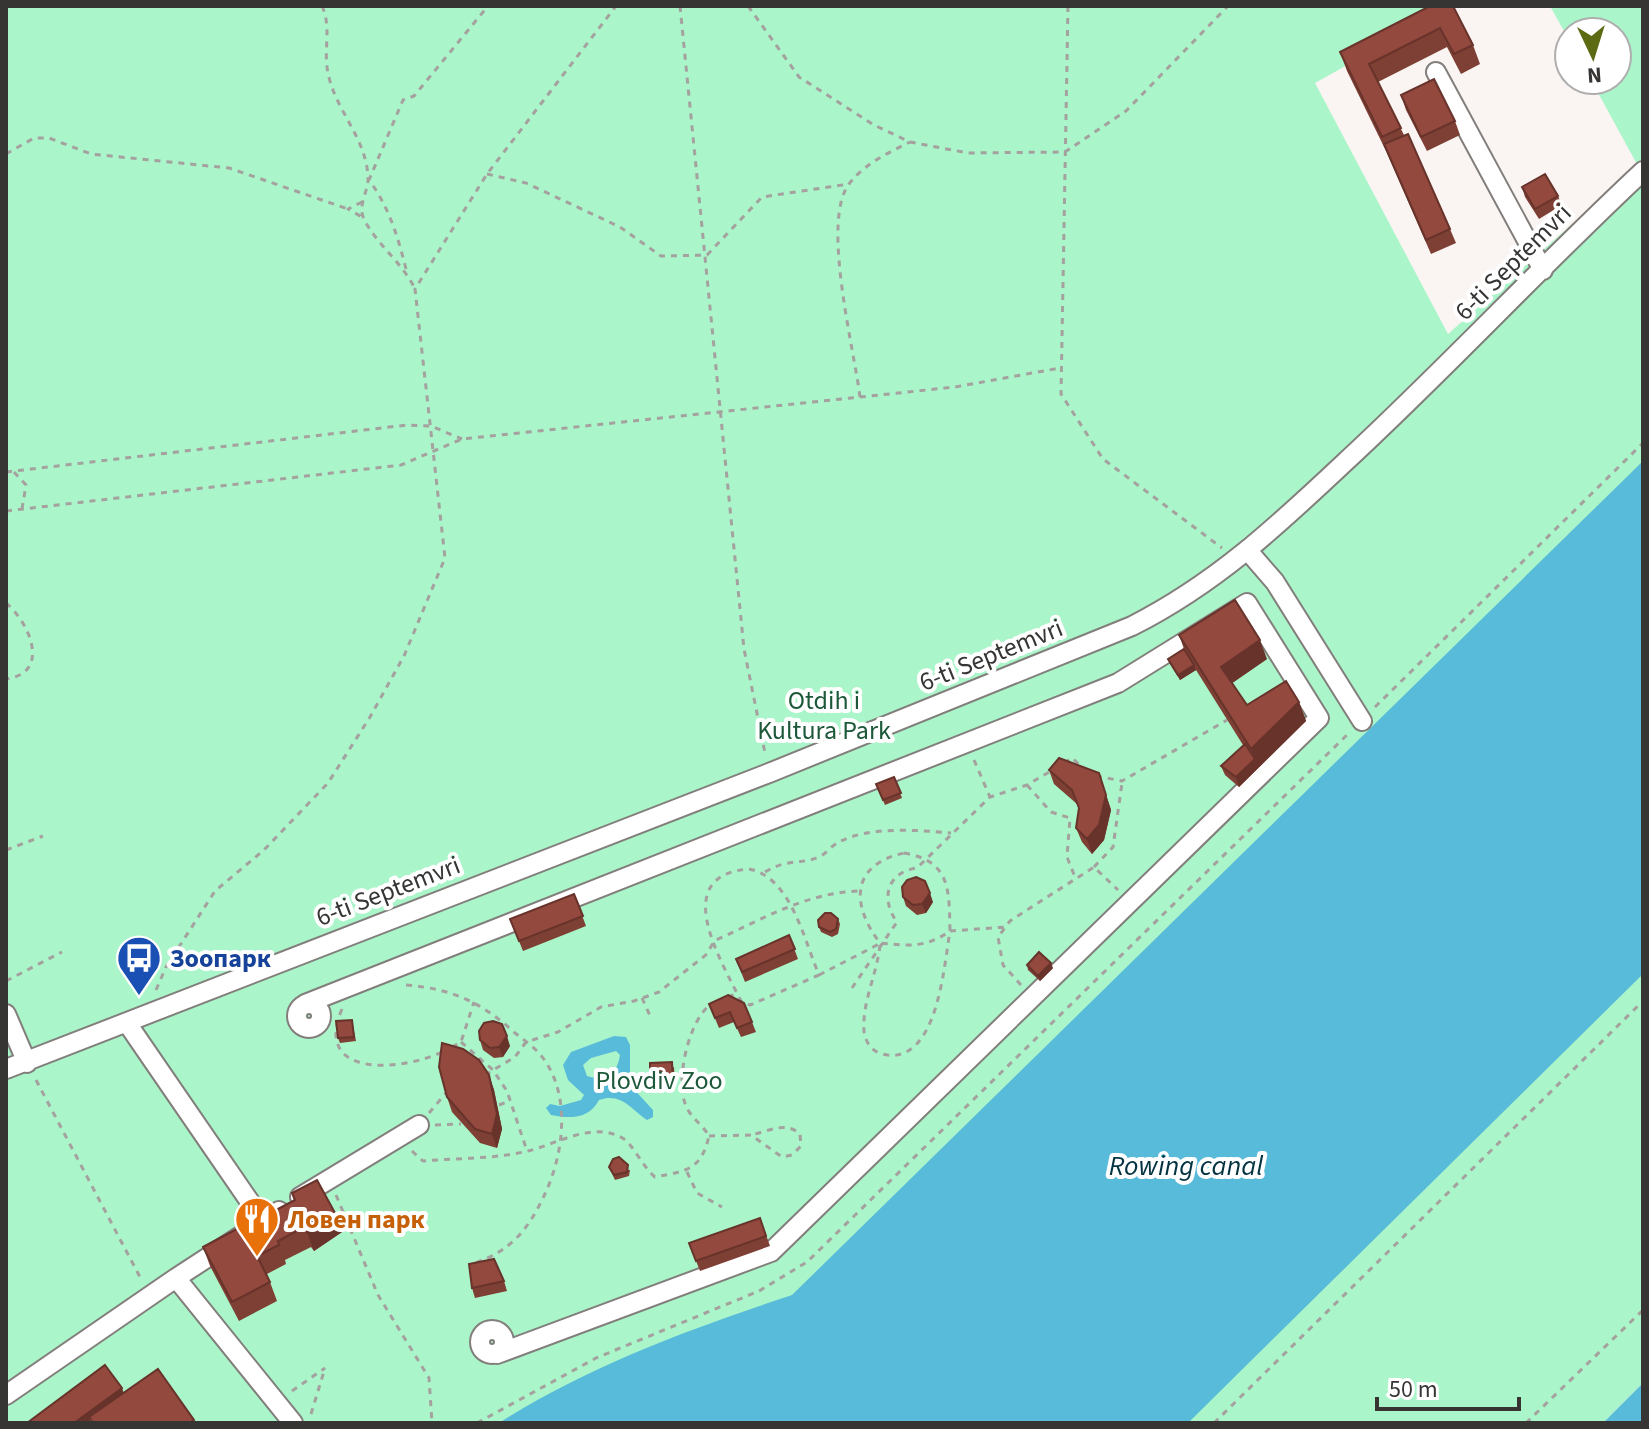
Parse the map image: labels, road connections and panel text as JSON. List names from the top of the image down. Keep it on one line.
{"streets":{"street":["6-ti Septemvri"]},"water":["Rowing canal"],"parks":["Otdih i Kultura Park","Plovdiv Zoo"],"places":{"bus stop":["Зоопарк"],"restaurant":["Ловен парк"]},"scale_bar":"50 m","north":"bottom"}
